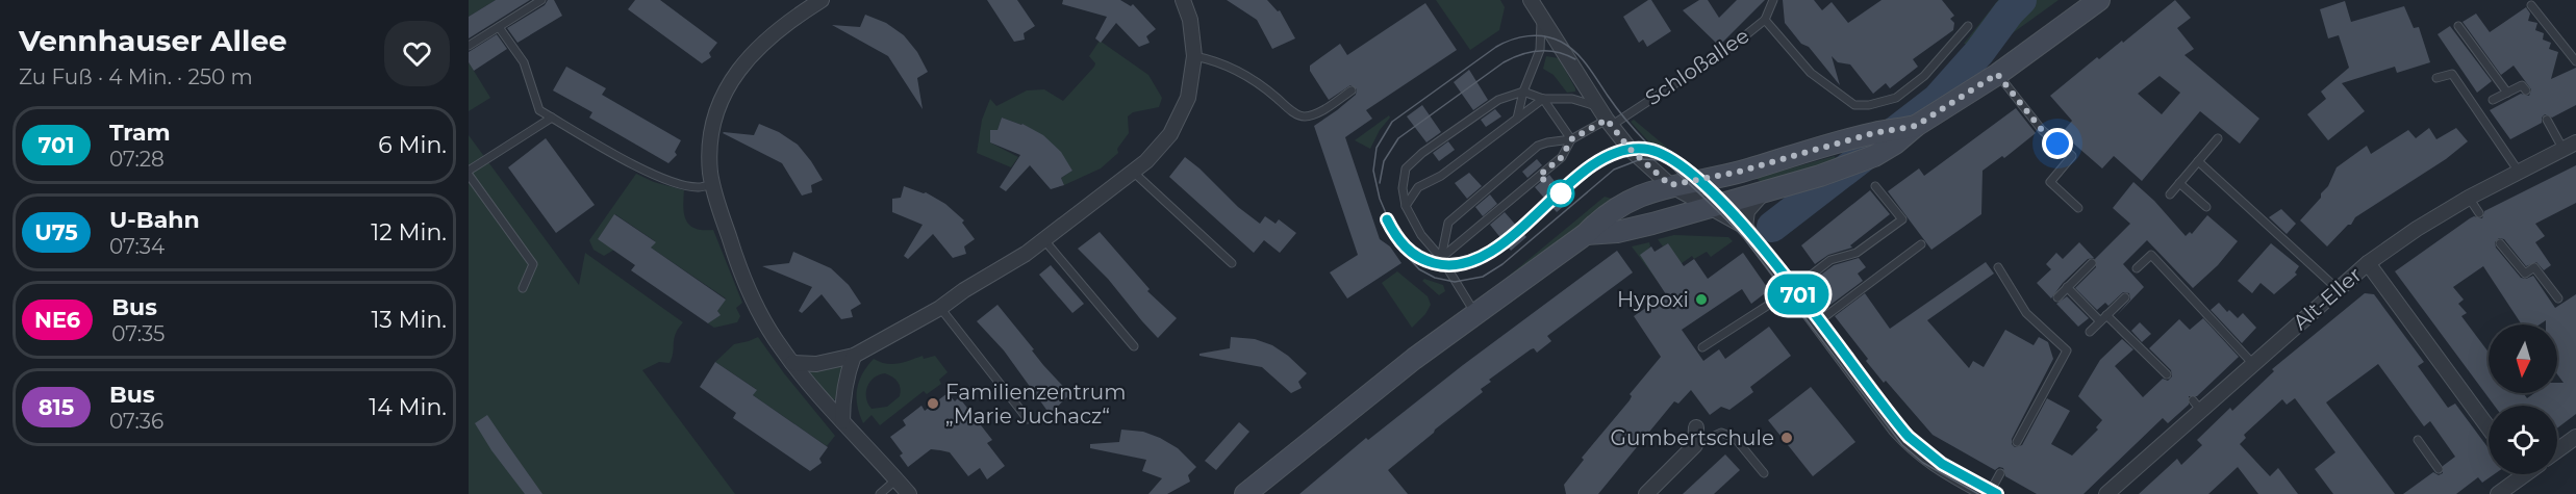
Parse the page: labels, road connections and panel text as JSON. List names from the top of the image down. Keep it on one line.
{"streets":{"street":["Alt-Eller"],"lane":["Schloßallee"]},"places":["Hypoxi","Familienzentrum „Marie Juchacz“","Gumbertschule"],"lines":["tram line 701"],"north":"bottom","page":{"heading":["Vennhauser Allee","Zu Fuß · 4 Min. · 250 m"],"on_map":"701","list":[{"mark":"701","name":"Tram","note":"07:28","value":"6 Min."},{"mark":"U75","name":"U-Bahn","note":"07:34","value":"12 Min."},{"mark":"NE6","name":"Bus","note":"07:35","value":"13 Min."},{"mark":"815","name":"Bus","note":"07:36","value":"14 Min."}]}}
